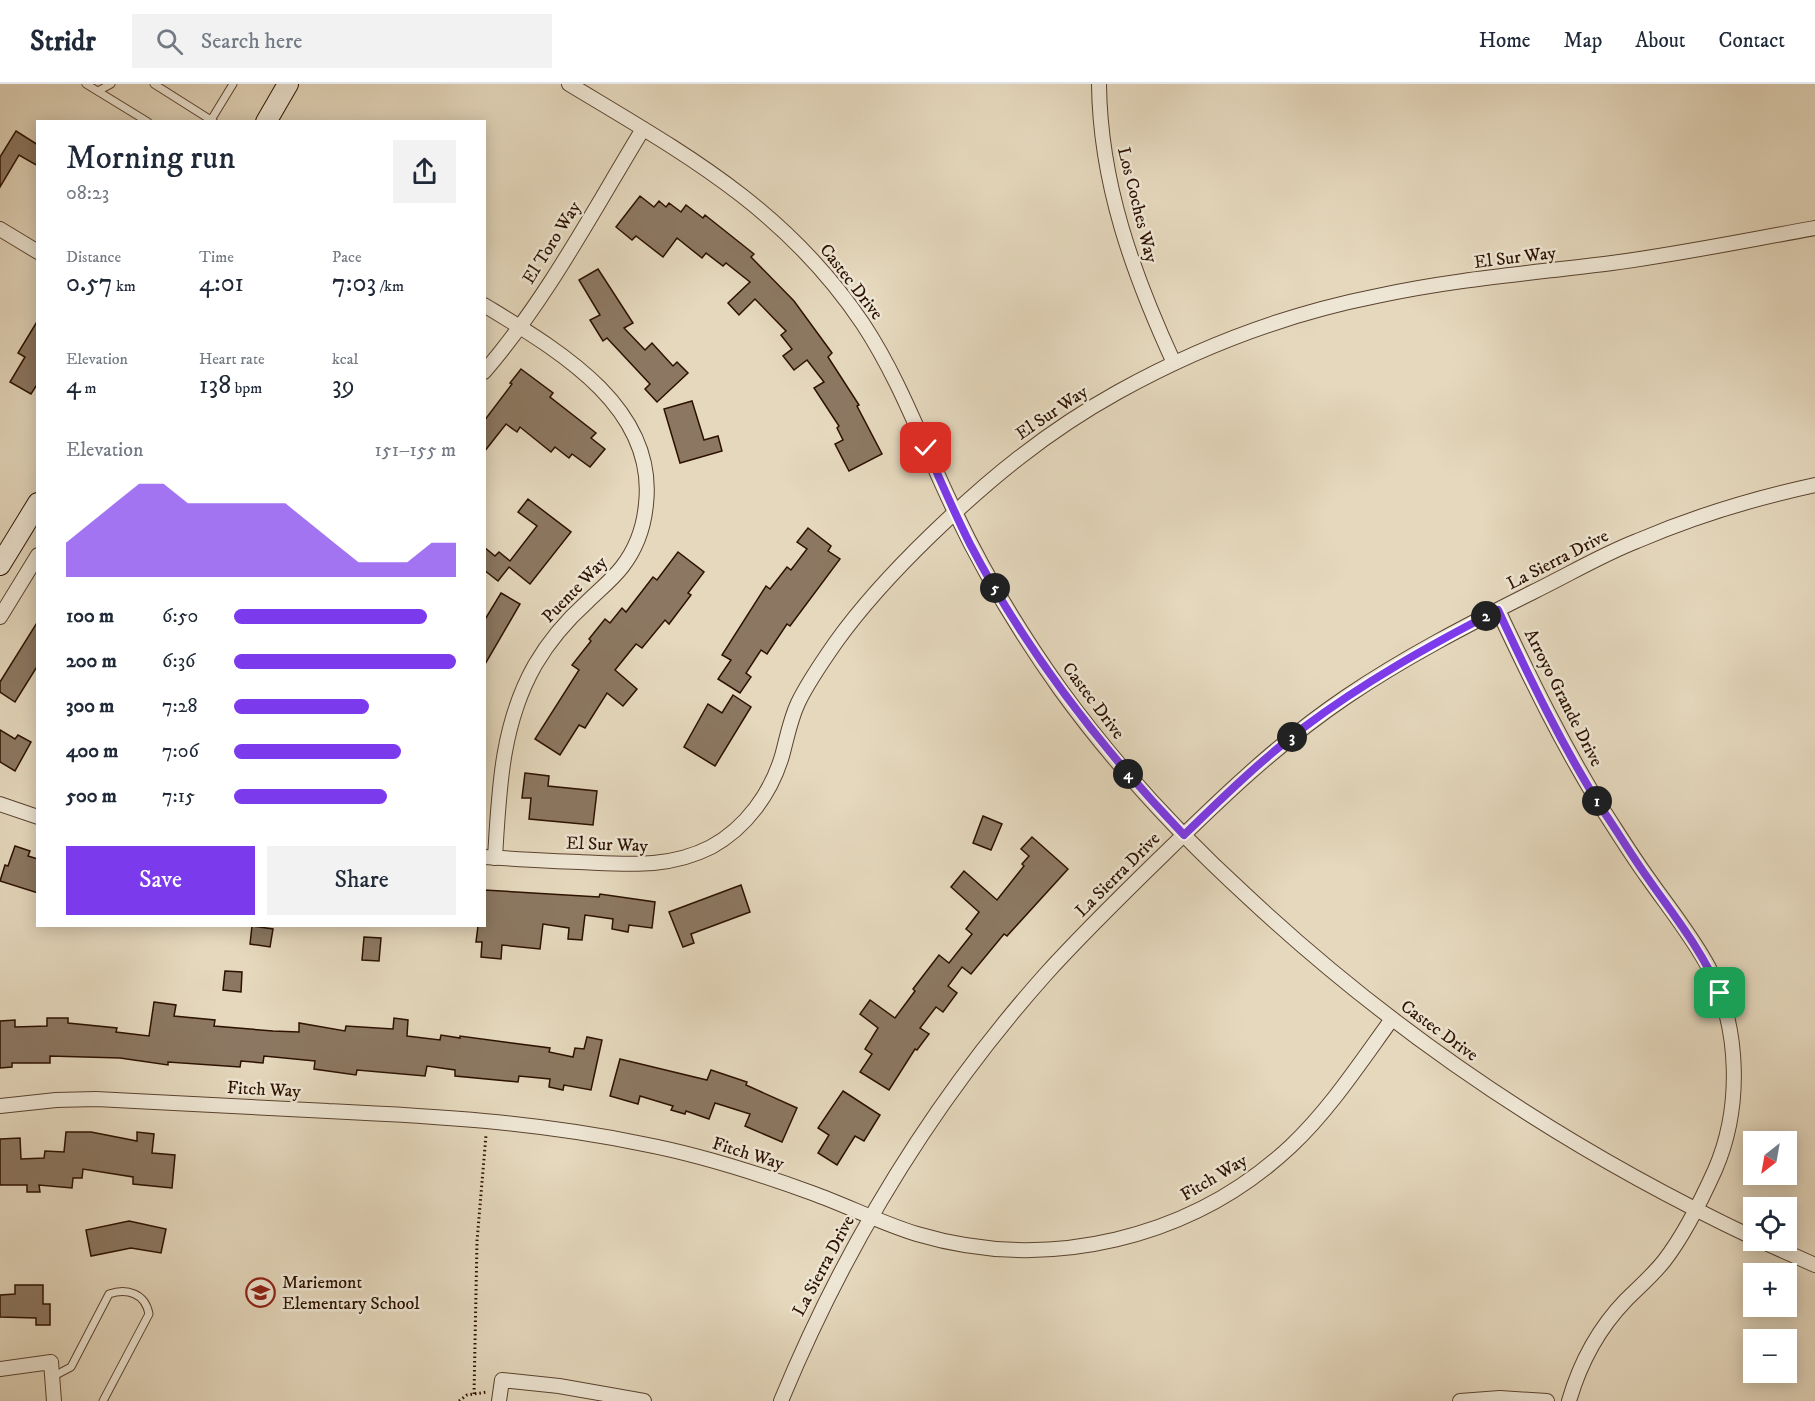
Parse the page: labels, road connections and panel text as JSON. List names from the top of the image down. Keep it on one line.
{"streets":{"street":["Los Coches Way","El Toro Way","El Sur Way","Castec Drive","La Sierra Drive","Puente Way","Arroyo Grande Drive","Fitch Way"]},"crossings":[["Los Coches Way","El Sur Way"],["El Toro Way","Castec Drive"],["El Toro Way","Puente Way"],["El Sur Way","Castec Drive"],["El Sur Way","Puente Way"],["Castec Drive","La Sierra Drive"],["Castec Drive","Arroyo Grande Drive"],["Castec Drive","Fitch Way"],["La Sierra Drive","Arroyo Grande Drive"],["La Sierra Drive","Fitch Way"]],"places":{"school or university":["Mariemont Elementary School"]},"north":"bottom left","page":{"header":"Stridr","search":"Search here","nav":["Home","Map","About","Contact"],"heading":["Morning run","08:23"],"stats":[["Distance","0.57 km"],["Time","4:01"],["Pace","7:03 /km"],["Elevation","4 m"],["Heart rate","138 bpm"],["kcal","39"]],"chart":["Elevation","151–155 m"],"pins":["5","2","3","4","1"],"list":[{"name":"100 m","note":"6:50"},{"name":"200 m","note":"6:36"},{"name":"300 m","note":"7:28"},{"name":"400 m","note":"7:06"},{"name":"500 m","note":"7:15"}],"buttons":["Save","Share"],"map_buttons":["+","−"]}}
